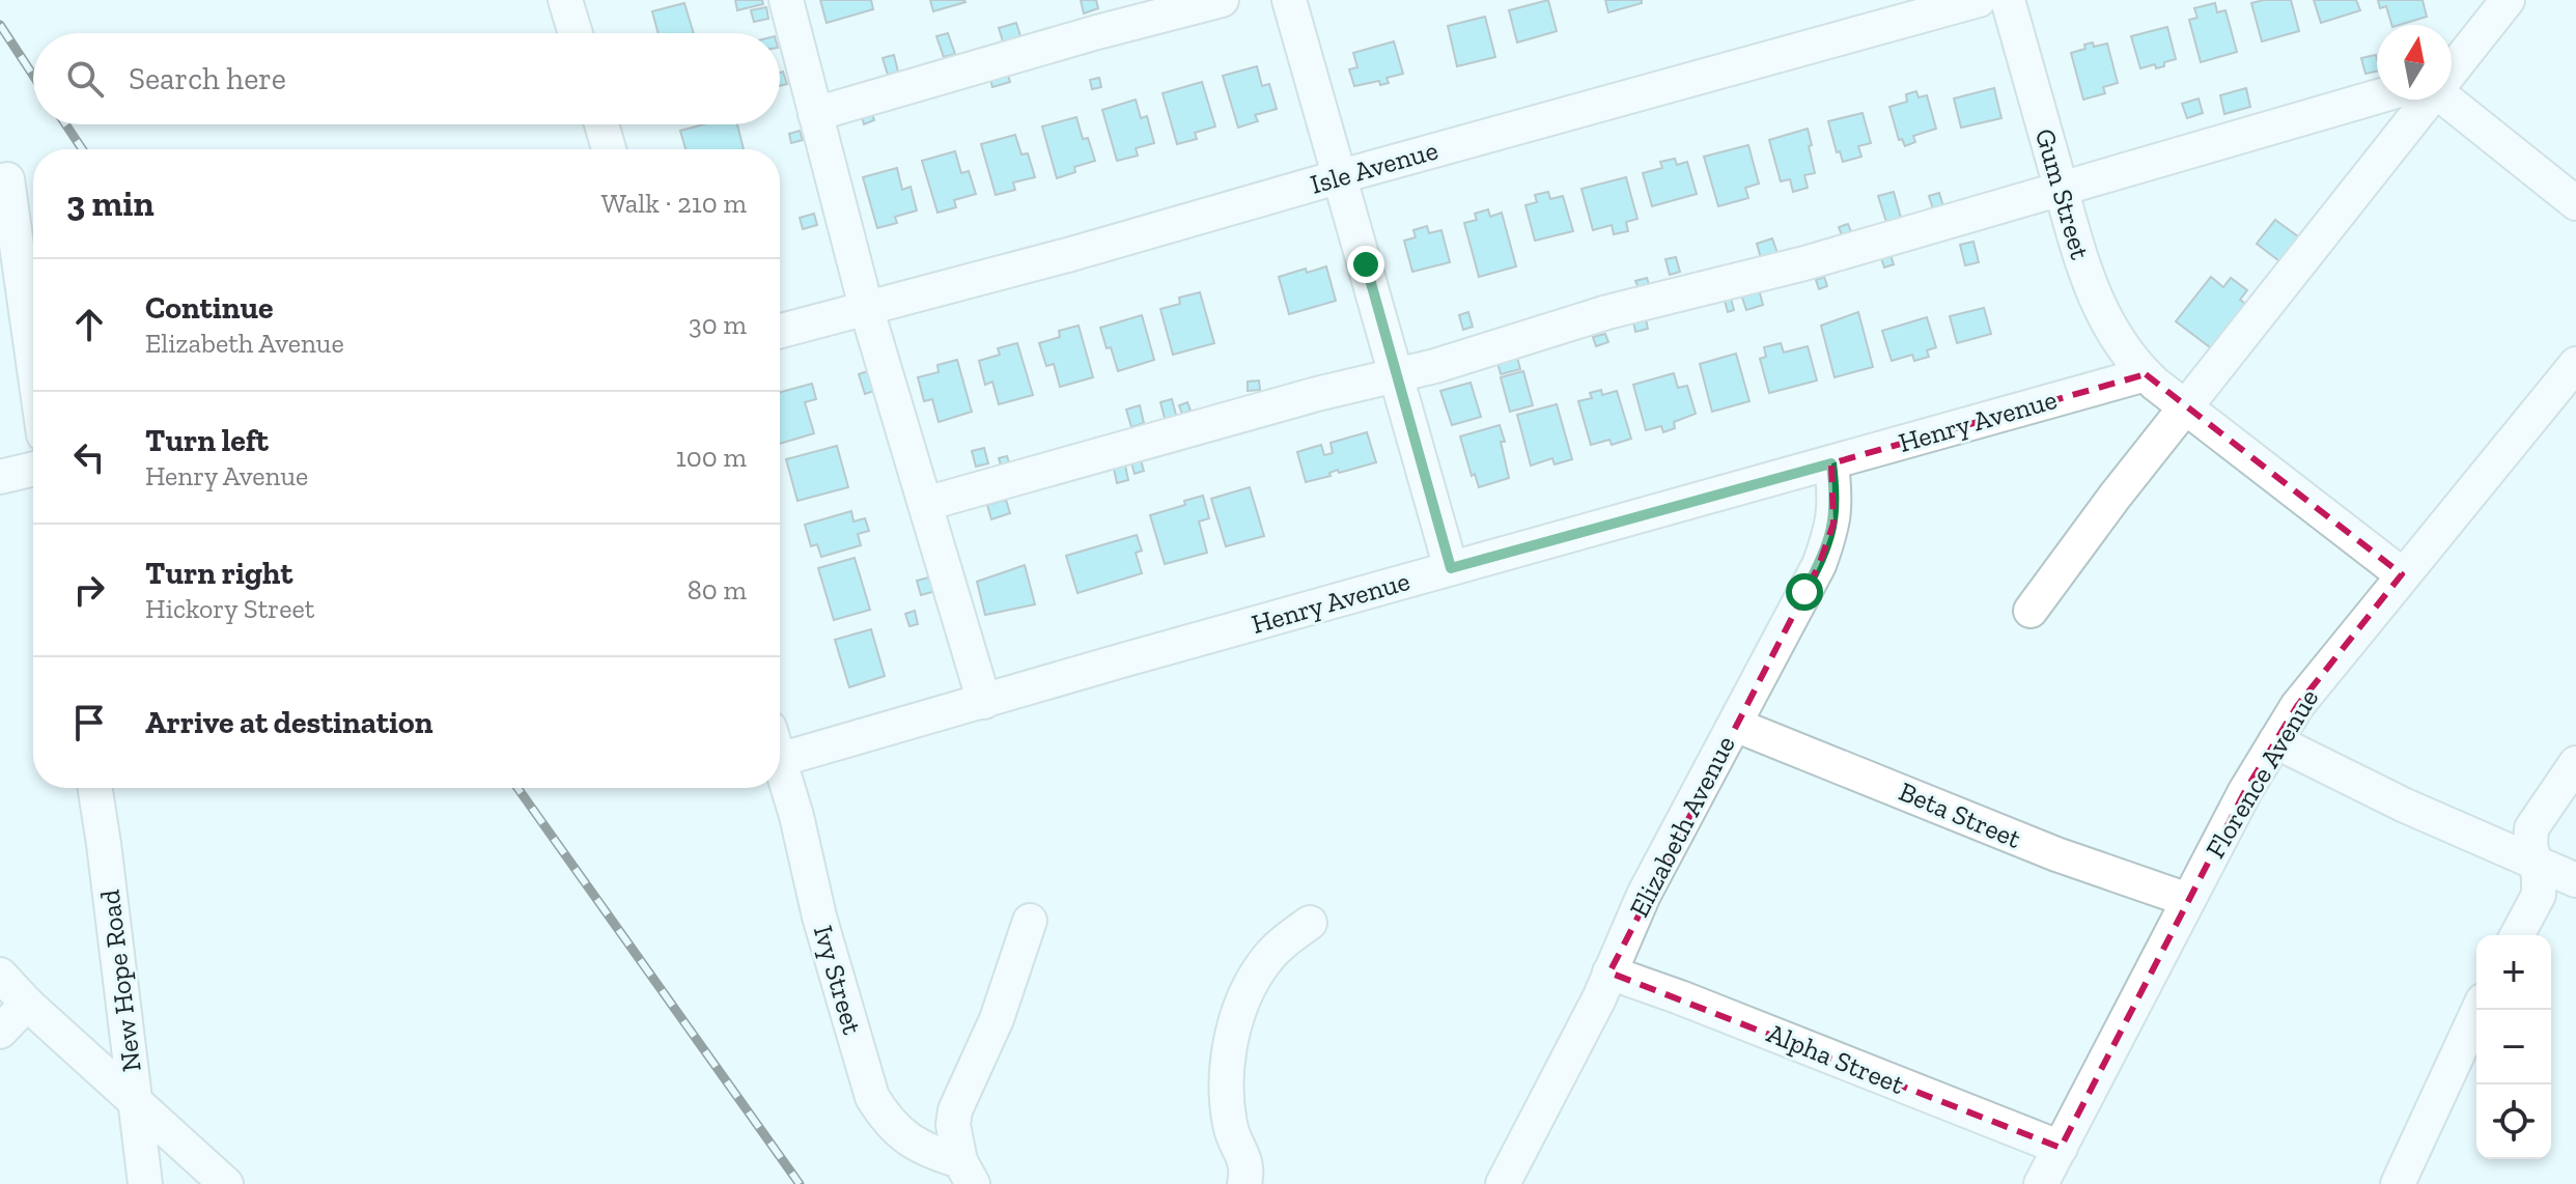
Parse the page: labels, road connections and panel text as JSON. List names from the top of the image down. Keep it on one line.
{"streets":{"street":["Isle Avenue","Gum Street","Henry Avenue","Florence Avenue","Beta Street","Elizabeth Avenue","Ivy Street","New Hope Road","Alpha Street"]},"crossings":[["Gum Street","Henry Avenue"],["Henry Avenue","Elizabeth Avenue"],["Florence Avenue","Beta Street"],["Florence Avenue","Alpha Street"],["Beta Street","Elizabeth Avenue"],["Elizabeth Avenue","Alpha Street"]],"north":"top","page":{"search":"Search here","heading":["3 min","Walk · 210 m"],"list":[["Continue","Elizabeth Avenue","30 m"],["Turn left","Henry Avenue","100 m"],["Turn right","Hickory Street","80 m"],"Arrive at destination"],"map_buttons":["+","−"]}}
